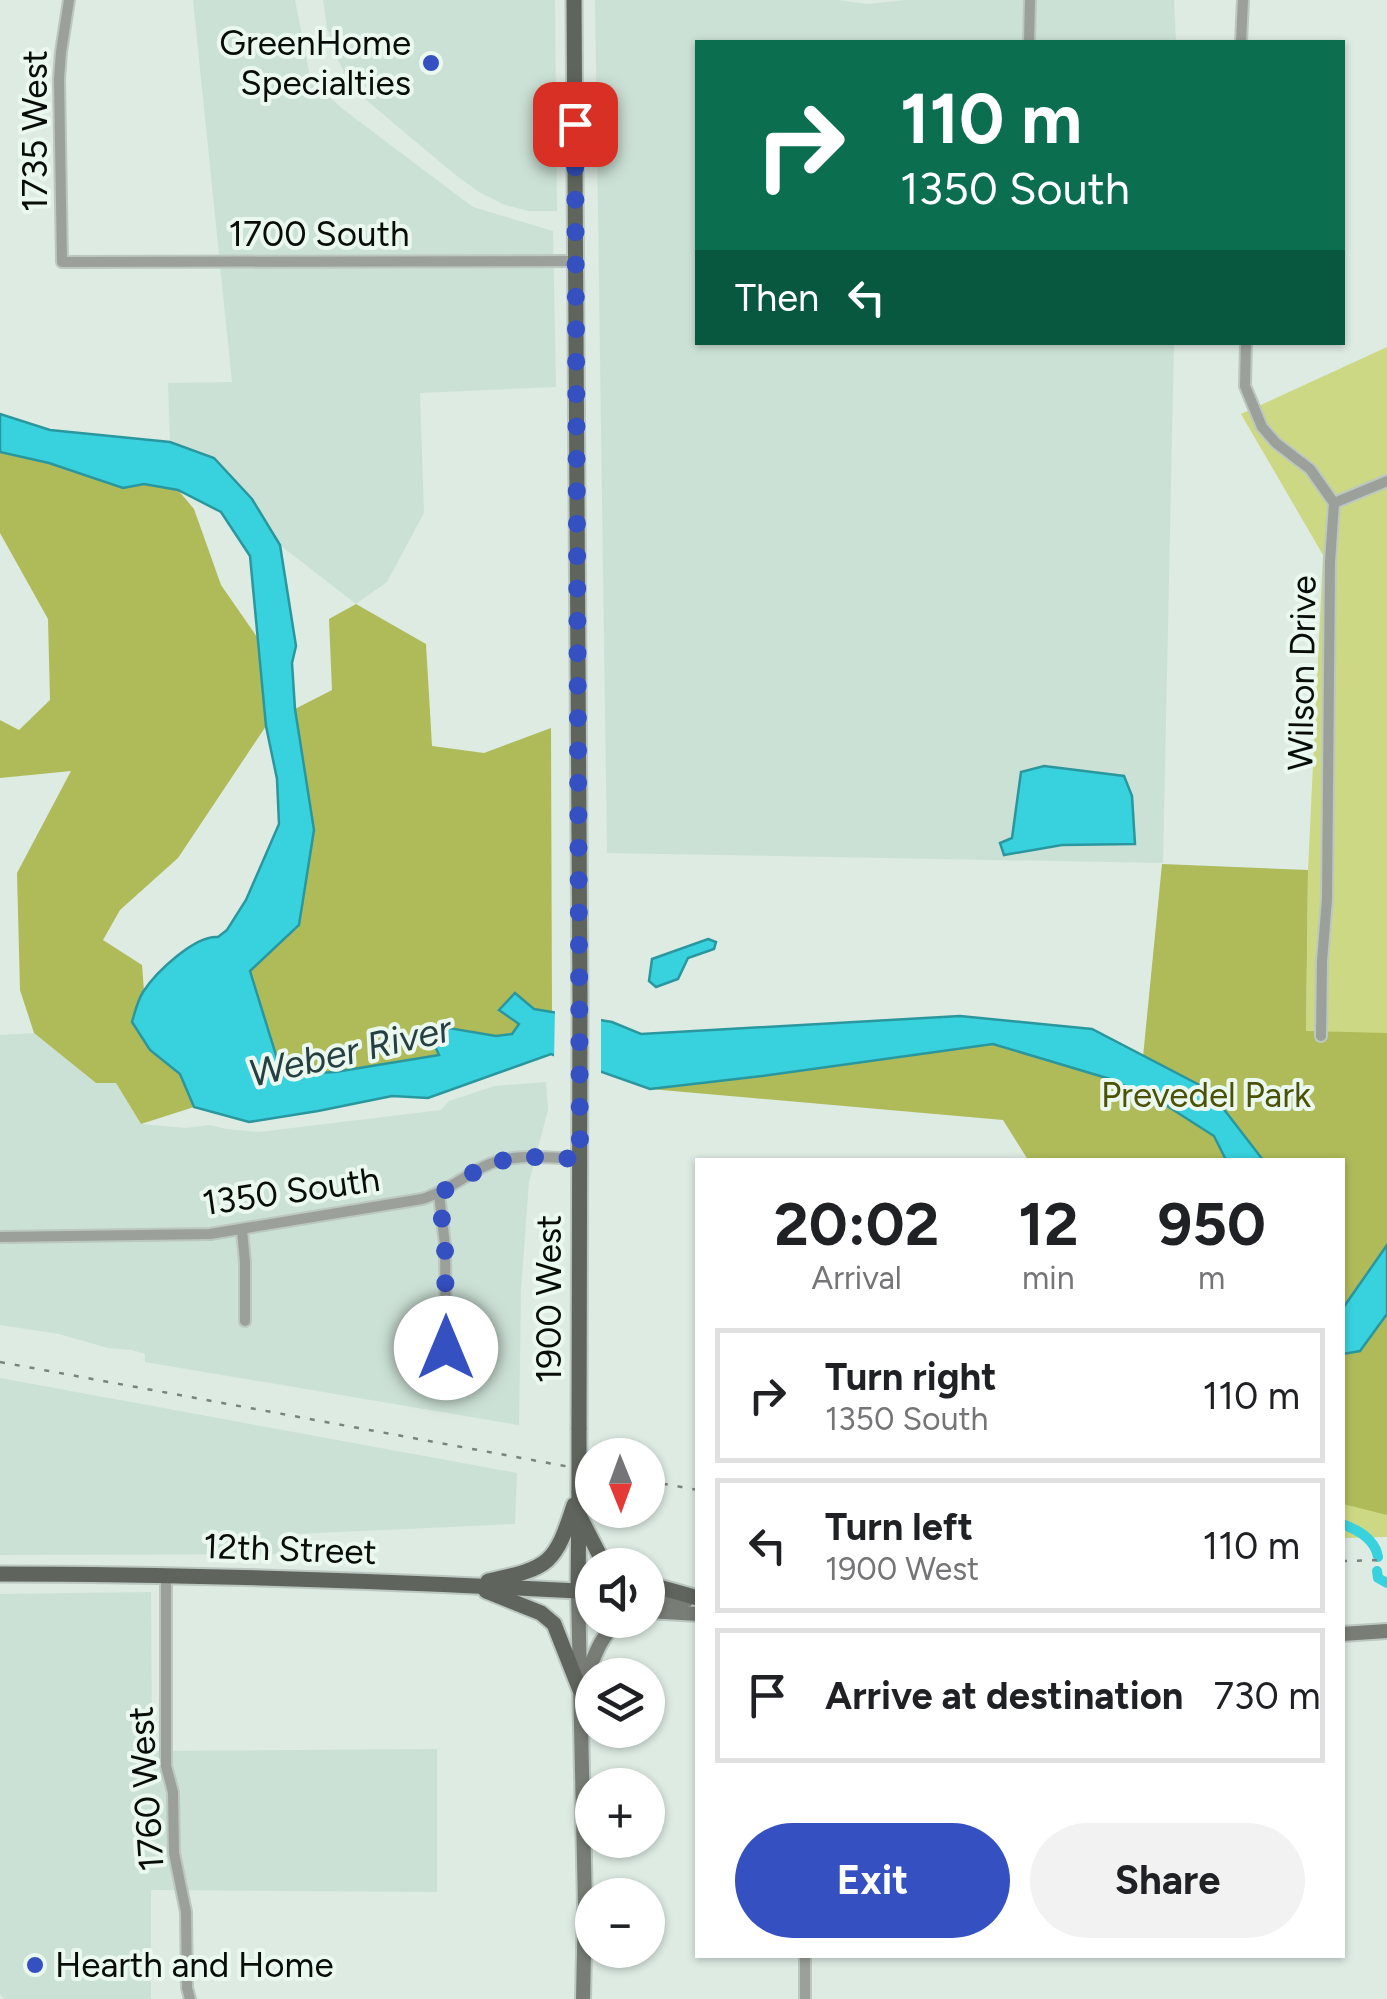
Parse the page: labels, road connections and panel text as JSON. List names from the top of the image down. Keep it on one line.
{"streets":{"main road":["1900 West","12th Street"],"street":["1735 West","1700 South","Wilson Drive","1350 South","1760 West"]},"crossings":[["1735 West","1700 South"],["1700 South","1900 West"],["1350 South","1900 West"],["12th Street","1760 West"]],"water":["Weber River"],"parks":["Prevedel Park"],"places":["GreenHome Specialties","Hearth and Home"],"north":"bottom","page":{"turn":["110 m","1350 South"],"then":"Then","eta":["20:02","Arrival","12","min","950","m"],"list":[{"name":"Turn right","note":"1350 South","value":"110 m"},{"name":"Turn left","note":"1900 West","value":"110 m"},{"name":"Arrive at destination","value":"730 m"}],"map_buttons":["+","−"],"buttons":["Exit","Share"]}}
